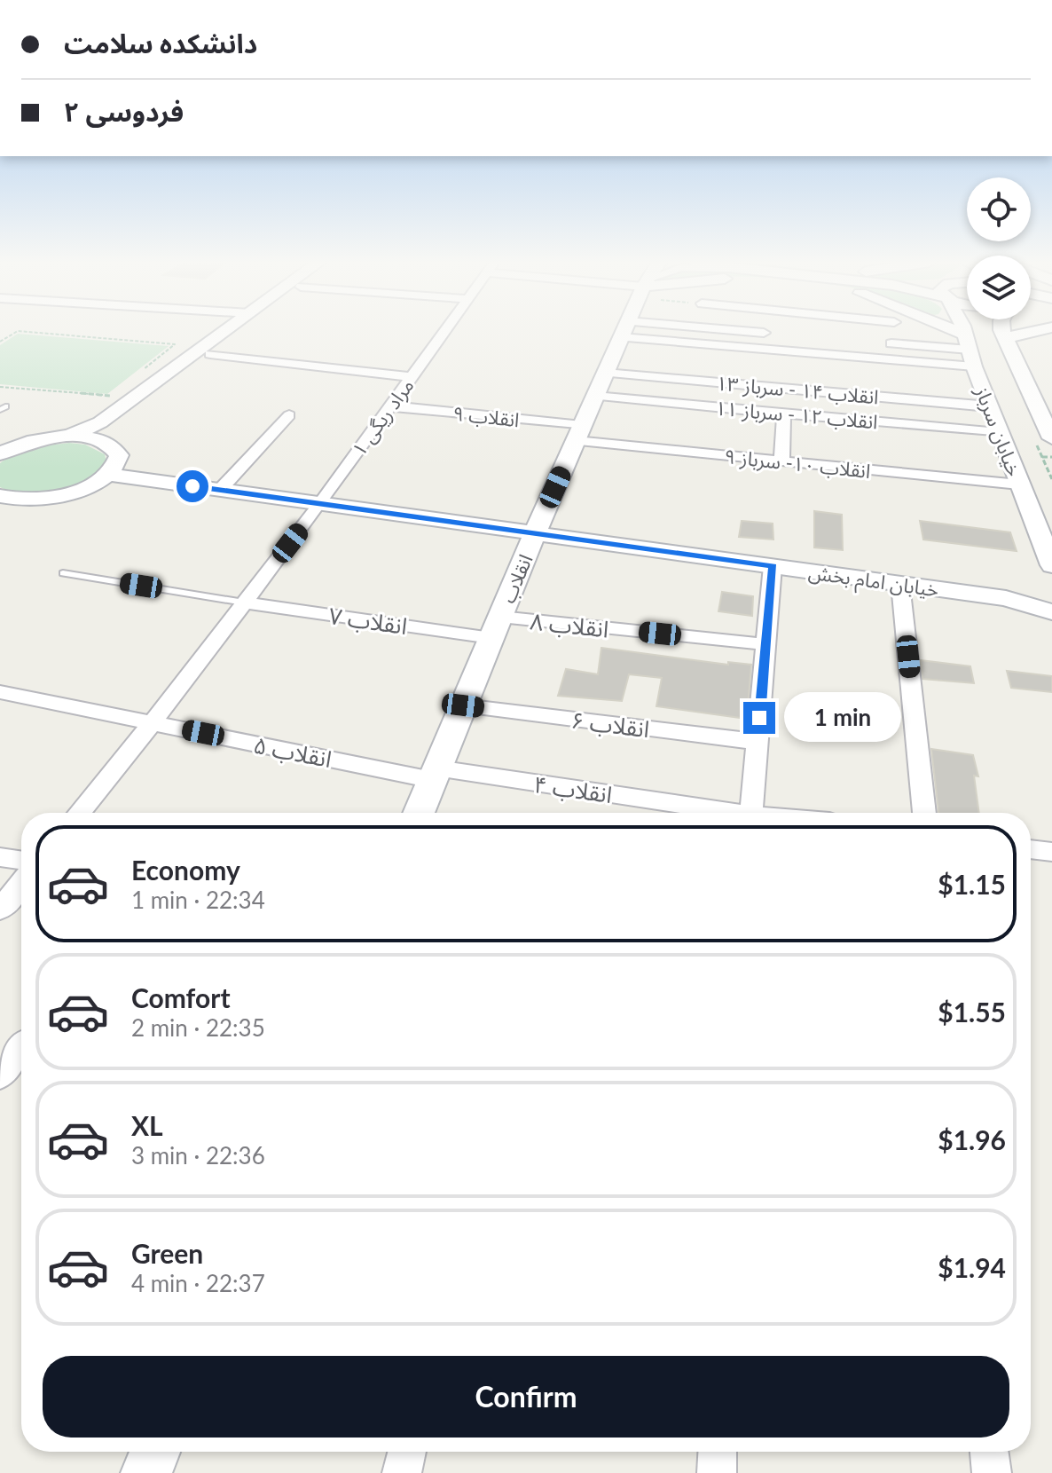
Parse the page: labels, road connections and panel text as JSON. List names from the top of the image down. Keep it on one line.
{"streets":{"main road":["خیابان سرباز","انقلاب","خیابان امام بخش"],"street":["انقلاب ۱۴ - سرباز ۱۳","انقلاب ۱۲ - سرباز ۱۱","انقلاب ۹","مراد ریگی ۱","انقلاب ۱۰- سرباز ۹","انقلاب ۷","انقلاب ۸","انقلاب ۶","انقلاب ۵","انقلاب ۴"]},"crossings":[["انقلاب ۱۴ - سرباز ۱۳","خیابان سرباز"],["انقلاب ۱۴ - سرباز ۱۳","انقلاب"],["انقلاب ۱۲ - سرباز ۱۱","خیابان سرباز"],["انقلاب ۱۲ - سرباز ۱۱","انقلاب"],["انقلاب ۹","مراد ریگی ۱"],["انقلاب ۹","انقلاب ۱۰- سرباز ۹"],["انقلاب ۹","انقلاب"],["مراد ریگی ۱","خیابان امام بخش"],["مراد ریگی ۱","انقلاب ۷"],["مراد ریگی ۱","انقلاب ۵"],["خیابان سرباز","انقلاب ۱۰- سرباز ۹"],["انقلاب ۱۰- سرباز ۹","انقلاب"],["انقلاب","خیابان امام بخش"],["انقلاب","انقلاب ۷"],["انقلاب","انقلاب ۸"],["انقلاب","انقلاب ۶"],["انقلاب","انقلاب ۵"],["انقلاب","انقلاب ۴"],["انقلاب ۷","انقلاب ۸"],["انقلاب ۵","انقلاب ۴"]],"page":{"banner":["دانشکده سلامت","فردوسی ۲"],"bubble":"1 min","list":[{"name":"Economy","note":"1 min · 22:34","value":"$1.15"},{"name":"Comfort","note":"2 min · 22:35","value":"$1.55"},{"name":"XL","note":"3 min · 22:36","value":"$1.96"},{"name":"Green","note":"4 min · 22:37","value":"$1.94"}],"buttons":"Confirm"}}
